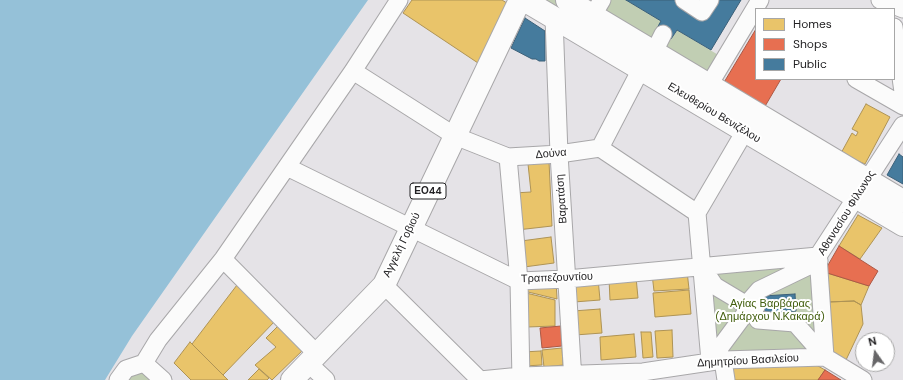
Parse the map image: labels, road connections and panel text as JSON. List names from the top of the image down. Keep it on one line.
{"streets":{"main road":["Ελευθερίου Βενιζέλου","ΕΟ44","Αγγελή Γοβιού"],"street":["Δούνα","Βαρατάση","Αθανασίου Φίλωνος","Τραπεζουντίου","Δημητρίου Βασιλείου"]},"crossings":[["Ελευθερίου Βενιζέλου","Βαρατάση"],["Ελευθερίου Βενιζέλου","Αθανασίου Φίλωνος"],["Δούνα","Βαρατάση"],["Δούνα","Αγγελή Γοβιού"],["Βαρατάση","Τραπεζουντίου"],["Βαρατάση","Δημητρίου Βασιλείου"],["Αθανασίου Φίλωνος","Τραπεζουντίου"],["Αθανασίου Φίλωνος","Δημητρίου Βασιλείου"],["Αγγελή Γοβιού","Τραπεζουντίου"],["Αγγελή Γοβιού","Δημητρίου Βασιλείου"]],"parks":["Αγίας Βαρβάρας (Δημάρχου Ν.Κακαρά)"],"legend":["Homes","Shops","Public"],"north":"top"}
